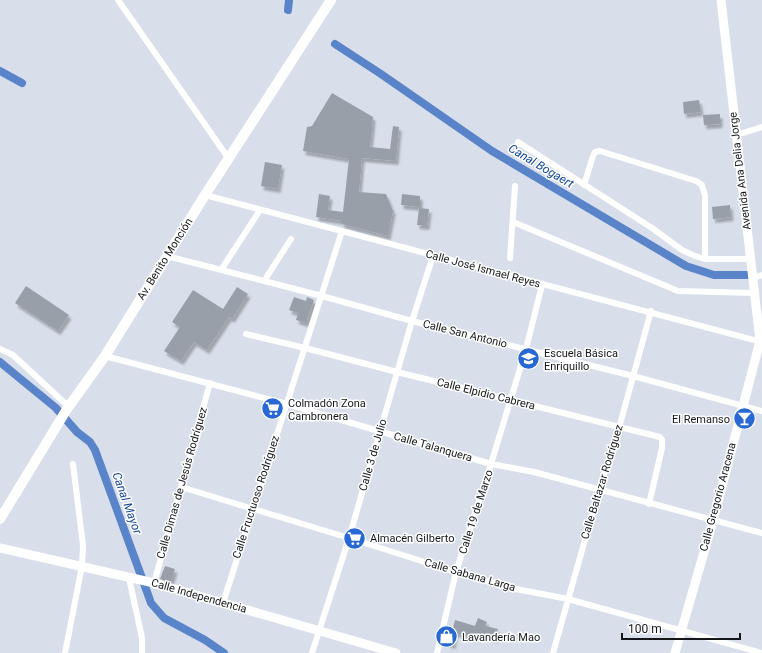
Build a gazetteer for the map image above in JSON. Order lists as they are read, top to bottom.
{
  "streets": {
    "main road": ["Av. Benito Monción"],
    "street": [
      "Avenida Ana Delia Jorge",
      "Calle José Ismael Reyes",
      "Calle San Antonio",
      "Calle Elpidio Cabrera",
      "Calle Talanquera",
      "Calle 3 de Julio",
      "Calle Baltazar Rodríguez",
      "Calle Dimas de Jesús Rodríguez",
      "Calle Fructuoso Rodríguez",
      "Calle Gregorio Aracena",
      "Calle 19 de Marzo",
      "Calle Sabana Larga",
      "Calle Independencia"
    ]
  },
  "crossings": [
    ["Avenida Ana Delia Jorge", "Calle José Ismael Reyes"],
    ["Avenida Ana Delia Jorge", "Calle Gregorio Aracena"],
    ["Av. Benito Monción", "Calle José Ismael Reyes"],
    ["Av. Benito Monción", "Calle San Antonio"],
    ["Av. Benito Monción", "Calle Talanquera"],
    ["Calle José Ismael Reyes", "Calle 3 de Julio"],
    ["Calle José Ismael Reyes", "Calle Baltazar Rodríguez"],
    ["Calle José Ismael Reyes", "Calle Fructuoso Rodríguez"],
    ["Calle José Ismael Reyes", "Calle Gregorio Aracena"],
    ["Calle José Ismael Reyes", "Calle 19 de Marzo"],
    ["Calle San Antonio", "Calle 3 de Julio"],
    ["Calle San Antonio", "Calle Baltazar Rodríguez"],
    ["Calle San Antonio", "Calle Fructuoso Rodríguez"],
    ["Calle San Antonio", "Calle Gregorio Aracena"],
    ["Calle San Antonio", "Calle 19 de Marzo"],
    ["Calle Elpidio Cabrera", "Calle Talanquera"],
    ["Calle Elpidio Cabrera", "Calle 3 de Julio"],
    ["Calle Elpidio Cabrera", "Calle Baltazar Rodríguez"],
    ["Calle Elpidio Cabrera", "Calle Fructuoso Rodríguez"],
    ["Calle Elpidio Cabrera", "Calle 19 de Marzo"],
    ["Calle Talanquera", "Calle 3 de Julio"],
    ["Calle Talanquera", "Calle Baltazar Rodríguez"],
    ["Calle Talanquera", "Calle Dimas de Jesús Rodríguez"],
    ["Calle Talanquera", "Calle Fructuoso Rodríguez"],
    ["Calle Talanquera", "Calle Gregorio Aracena"],
    ["Calle Talanquera", "Calle 19 de Marzo"],
    ["Calle 3 de Julio", "Calle Sabana Larga"],
    ["Calle 3 de Julio", "Calle Independencia"],
    ["Calle Baltazar Rodríguez", "Calle Sabana Larga"],
    ["Calle Dimas de Jesús Rodríguez", "Calle Sabana Larga"],
    ["Calle Dimas de Jesús Rodríguez", "Calle Independencia"],
    ["Calle Fructuoso Rodríguez", "Calle Sabana Larga"],
    ["Calle Fructuoso Rodríguez", "Calle Independencia"],
    ["Calle Gregorio Aracena", "Calle Sabana Larga"],
    ["Calle 19 de Marzo", "Calle Sabana Larga"]
  ],
  "water": ["Canal Bogaert", "Canal Mayor"],
  "places": {
    "school or university": ["Escuela Básica Enriquillo"],
    "supermarket": ["Colmadón Zona Cambronera", "Almacén Gilberto"],
    "bar": ["El Remanso"],
    "shop": ["Lavandería Mao"]
  },
  "scale_bar": "100 m"
}
